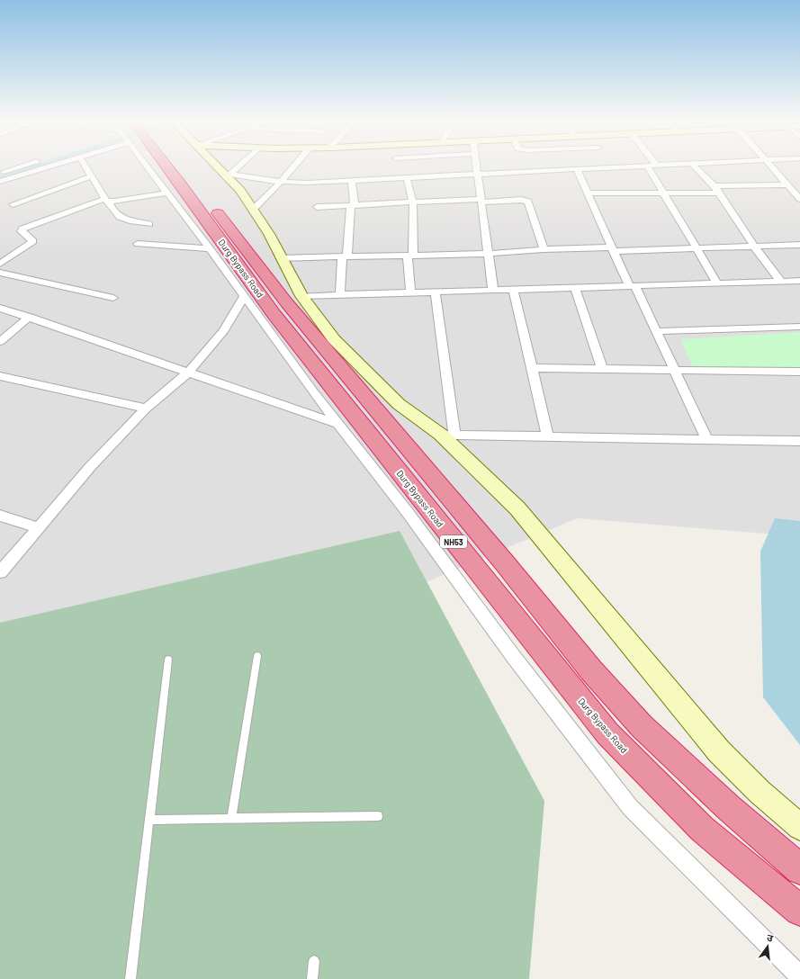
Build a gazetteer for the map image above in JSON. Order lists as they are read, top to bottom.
{
  "streets": {
    "highway": ["Durg Bypass Road", "NH53"]
  },
  "north": "top"
}
